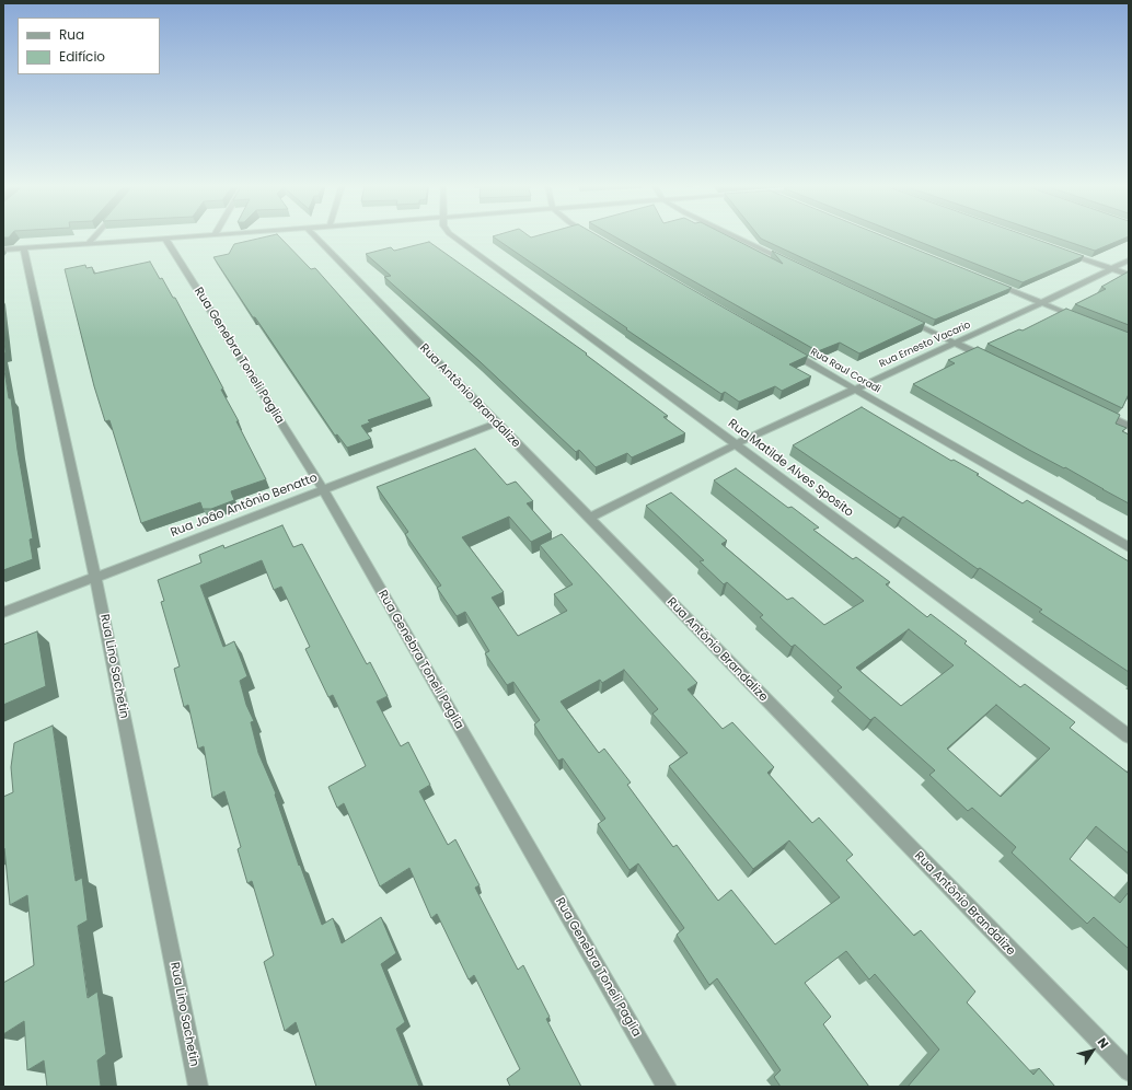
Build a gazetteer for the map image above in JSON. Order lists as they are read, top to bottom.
{
  "streets": {
    "street": [
      "Rua Ernesto Vacario",
      "Rua Genebra Toneli Paglia",
      "Rua Raul Coradi",
      "Rua Antônio Brandalize",
      "Rua Matilde Alves Sposito",
      "Rua João Antônio Benatto",
      "Rua Lino Sachetin"
    ]
  },
  "crossings": [
    ["Rua Ernesto Vacario", "Rua Raul Coradi"],
    ["Rua Ernesto Vacario", "Rua Antônio Brandalize"],
    ["Rua Ernesto Vacario", "Rua Matilde Alves Sposito"],
    ["Rua Genebra Toneli Paglia", "Rua João Antônio Benatto"],
    ["Rua Antônio Brandalize", "Rua João Antônio Benatto"],
    ["Rua João Antônio Benatto", "Rua Lino Sachetin"]
  ],
  "legend": ["Rua", "Edifício"],
  "north": "top right"
}
